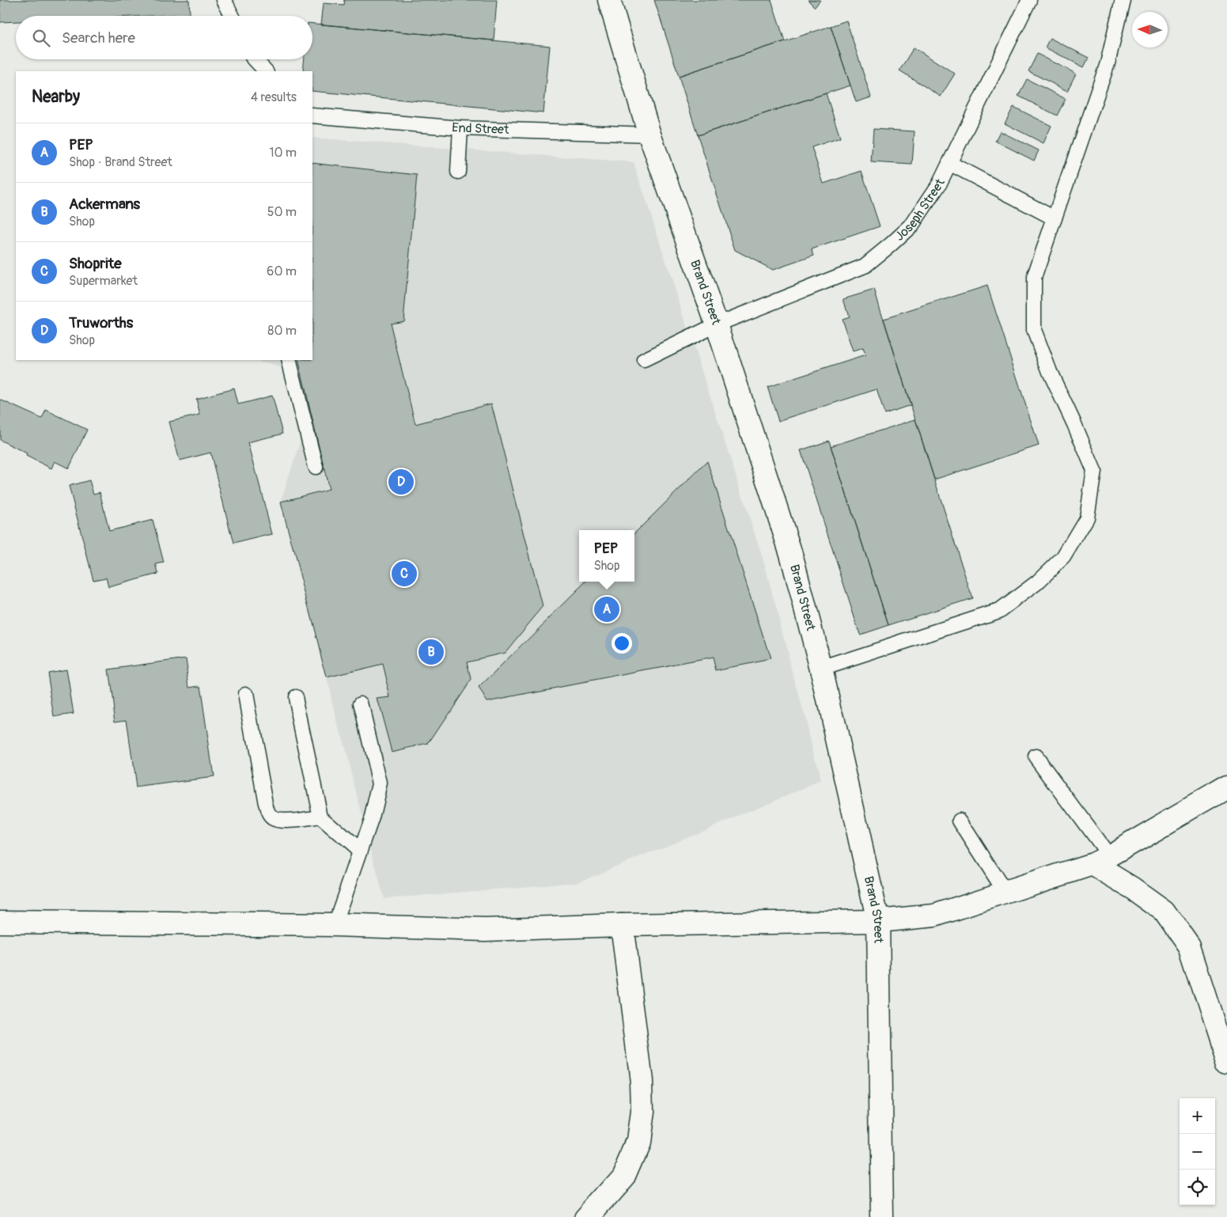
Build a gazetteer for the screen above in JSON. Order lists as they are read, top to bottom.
{
  "streets": {
    "street": ["Brand Street"],
    "lane": ["End Street", "Joseph Street"]
  },
  "crossings": [
    ["End Street", "Brand Street"],
    ["Joseph Street", "Brand Street"]
  ],
  "north": "left",
  "page": {
    "search": "Search here",
    "heading": ["Nearby", "4 results"],
    "list": [
      {
        "mark": "A",
        "name": "PEP",
        "note": "Shop · Brand Street",
        "value": "10 m"
      },
      {
        "mark": "B",
        "name": "Ackermans",
        "note": "Shop",
        "value": "50 m"
      },
      {
        "mark": "C",
        "name": "Shoprite",
        "note": "Supermarket",
        "value": "60 m"
      },
      {
        "mark": "D",
        "name": "Truworths",
        "note": "Shop",
        "value": "80 m"
      }
    ],
    "pins": [
      "D",
      "C",
      "A",
      "B"
    ],
    "popup": ["PEP", "Shop"],
    "map_buttons": ["+", "−"]
  }
}
